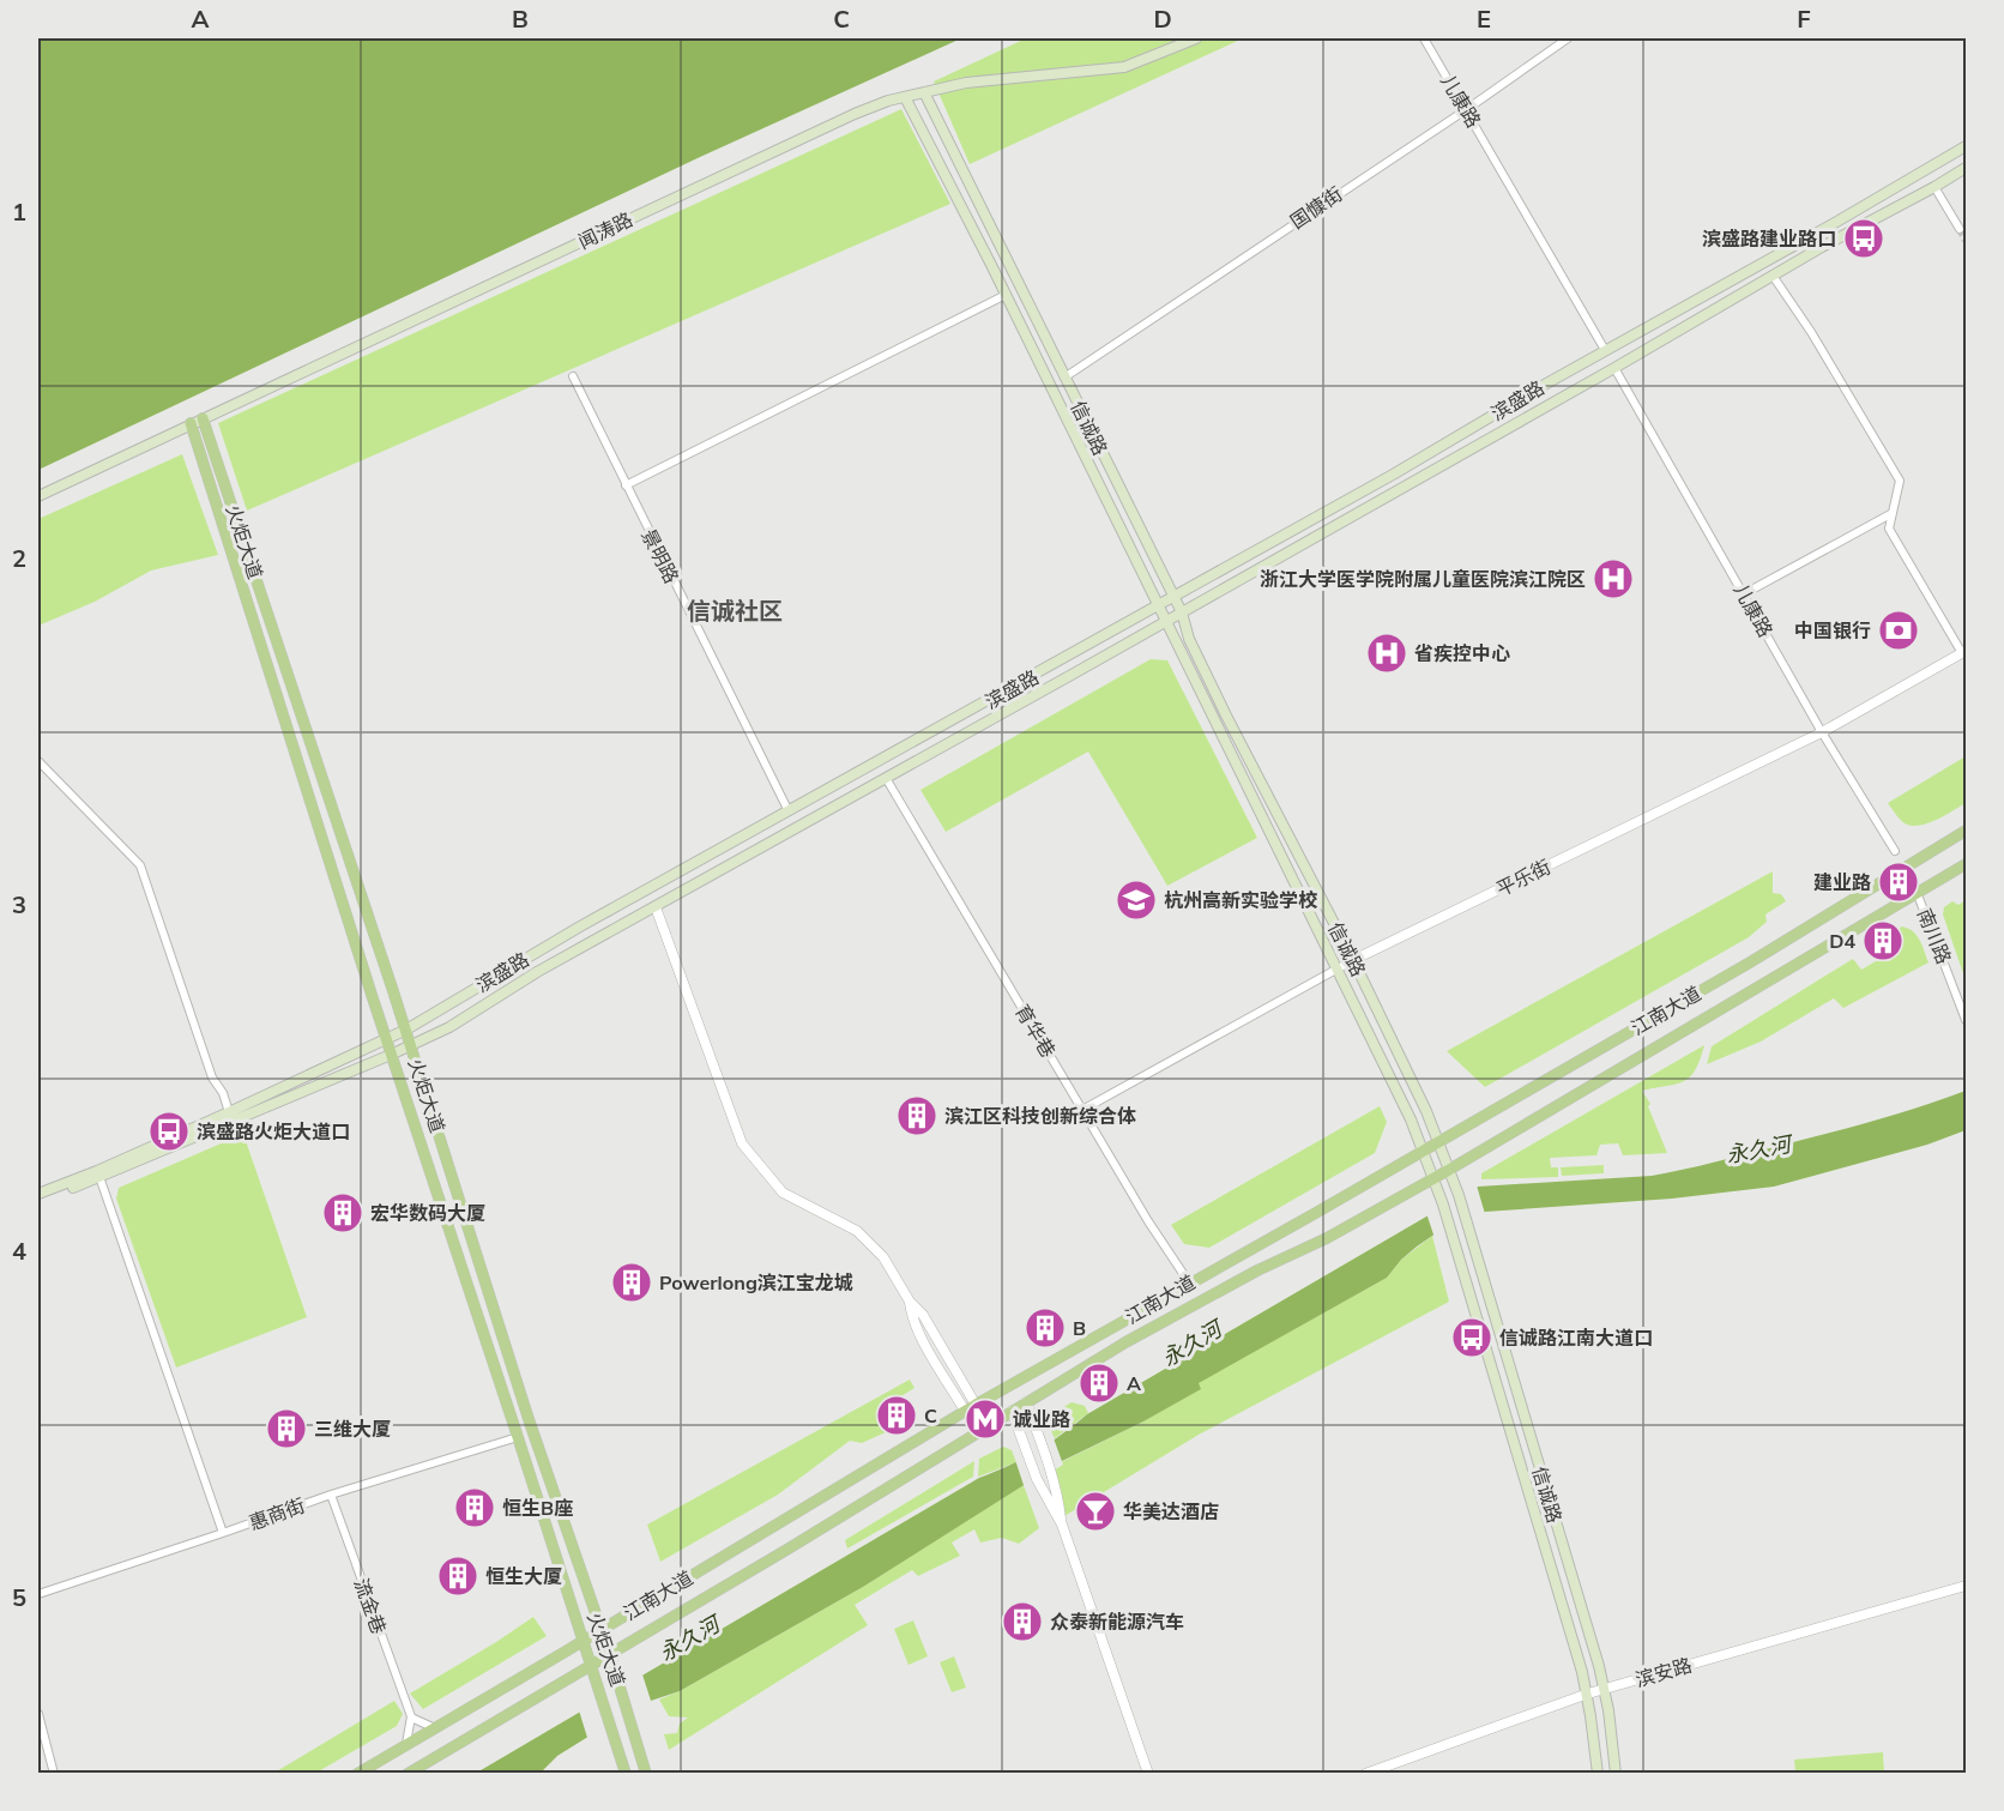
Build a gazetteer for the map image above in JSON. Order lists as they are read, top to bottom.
{
  "streets": {
    "main road": [
      "闻涛路",
      "滨盛路",
      "信诚路",
      "火炬大道",
      "江南大道"
    ],
    "street": [
      "儿康路",
      "国慷街",
      "景明路",
      "平乐街",
      "南川路",
      "育华巷",
      "惠商街",
      "流金巷",
      "滨安路"
    ]
  },
  "crossings": [
    ["儿康路", "国慷街"],
    ["儿康路", "滨盛路"],
    ["儿康路", "平乐街"],
    ["国慷街", "信诚路"],
    ["闻涛路", "信诚路"],
    ["闻涛路", "火炬大道"],
    ["滨盛路", "信诚路"],
    ["滨盛路", "火炬大道"],
    ["滨盛路", "景明路"],
    ["滨盛路", "育华巷"],
    ["信诚路", "平乐街"],
    ["信诚路", "江南大道"],
    ["信诚路", "滨安路"],
    ["火炬大道", "江南大道"],
    ["火炬大道", "惠商街"],
    ["平乐街", "育华巷"],
    ["南川路", "江南大道"],
    ["江南大道", "育华巷"],
    ["惠商街", "流金巷"]
  ],
  "districts": ["信诚社区"],
  "water": ["永久河"],
  "places": {
    "bus stop": ["滨盛路建业路口", "滨盛路火炬大道口", "信诚路江南大道口"],
    "hospital": ["浙江大学医学院附属儿童医院滨江院区", "省疾控中心"],
    "bank": ["中国银行"],
    "building": [
      "建业路",
      "D4",
      "滨江区科技创新综合体",
      "宏华数码大厦",
      "Powerlong滨江宝龙城",
      "B",
      "A",
      "C",
      "三维大厦",
      "恒生B座",
      "恒生大厦",
      "众泰新能源汽车"
    ],
    "school or university": ["杭州高新实验学校"],
    "metro station": ["诚业路"],
    "bar": ["华美达酒店"]
  },
  "grid": {
    "columns": [
      "A",
      "B",
      "C",
      "D",
      "E",
      "F"
    ],
    "rows": [
      "1",
      "2",
      "3",
      "4",
      "5"
    ]
  }
}
